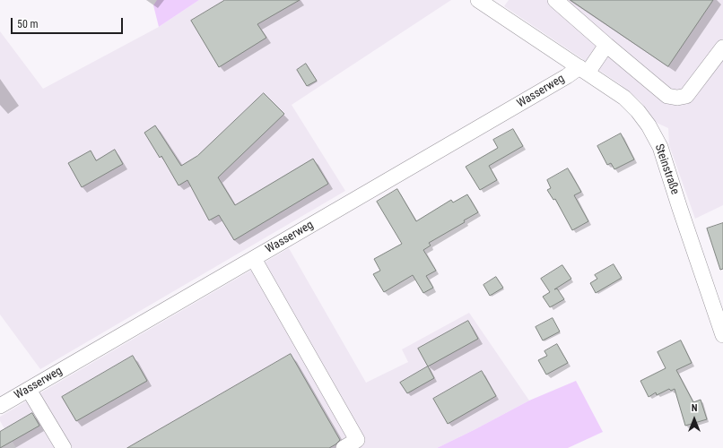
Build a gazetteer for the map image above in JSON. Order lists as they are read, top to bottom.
{
  "streets": {
    "street": ["Wasserweg", "Steinstraße"]
  },
  "crossings": [
    ["Wasserweg", "Steinstraße"]
  ],
  "scale_bar": "50 m",
  "north": "top"
}
